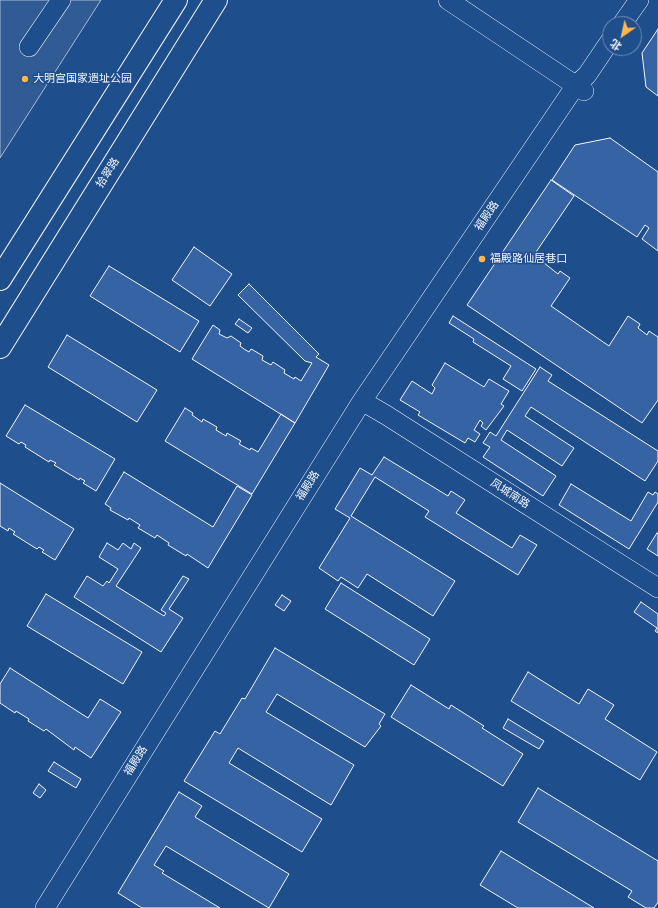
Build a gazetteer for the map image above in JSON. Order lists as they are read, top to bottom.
{
  "streets": {
    "main road": ["拾翠路"],
    "street": ["福殿路", "凤城南路"]
  },
  "crossings": [
    ["福殿路", "凤城南路"]
  ],
  "places": ["大明宫国家遗址公园", "福殿路仙居巷口"],
  "north": "bottom left"
}
